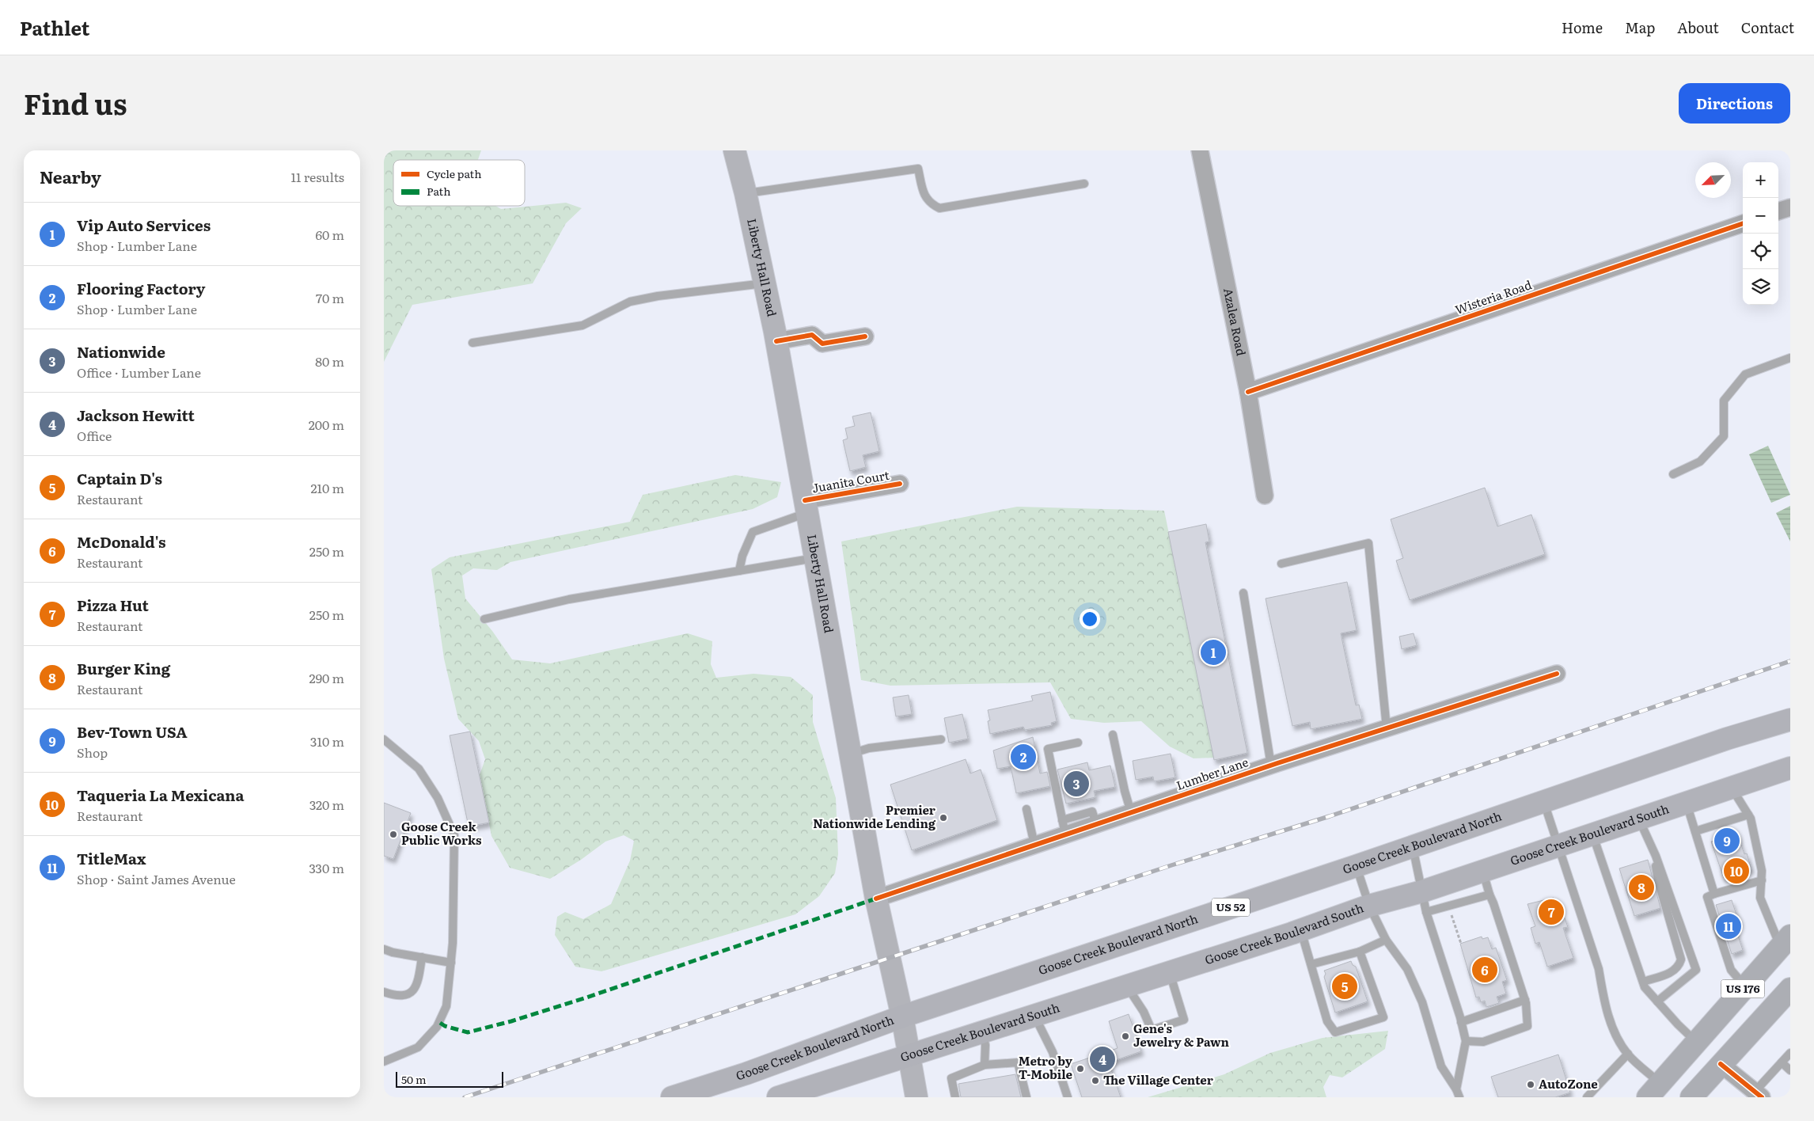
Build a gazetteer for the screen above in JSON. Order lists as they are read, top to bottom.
{
  "streets": {
    "highway": ["Goose Creek Boulevard South", "Goose Creek Boulevard North", "US 52"],
    "main road": ["Liberty Hall Road", "US 176"],
    "street": [
      "Wisteria Road",
      "Azalea Road",
      "Juanita Court",
      "Lumber Lane"
    ]
  },
  "crossings": [
    ["Liberty Hall Road", "Juanita Court"],
    ["Liberty Hall Road", "Lumber Lane"],
    ["Liberty Hall Road", "Goose Creek Boulevard South"],
    ["Liberty Hall Road", "Goose Creek Boulevard North"],
    ["Wisteria Road", "Azalea Road"]
  ],
  "places": [
    "Premier Nationwide Lending",
    "Goose Creek Public Works",
    "Gene's Jewelry & Pawn",
    "Metro by T-Mobile",
    "The Village Center",
    "AutoZone"
  ],
  "legend": ["Cycle path", "Path"],
  "scale_bar": "50 m",
  "north": "bottom left",
  "page": {
    "header": "Pathlet",
    "nav": [
      "Home",
      "Map",
      "About",
      "Contact"
    ],
    "title": "Find us",
    "buttons": "Directions",
    "heading": ["Nearby", "11 results"],
    "map_buttons": ["+", "−"],
    "list": [
      {
        "mark": "1",
        "name": "Vip Auto Services",
        "note": "Shop · Lumber Lane",
        "value": "60 m"
      },
      {
        "mark": "2",
        "name": "Flooring Factory",
        "note": "Shop · Lumber Lane",
        "value": "70 m"
      },
      {
        "mark": "3",
        "name": "Nationwide",
        "note": "Office · Lumber Lane",
        "value": "80 m"
      },
      {
        "mark": "4",
        "name": "Jackson Hewitt",
        "note": "Office",
        "value": "200 m"
      },
      {
        "mark": "5",
        "name": "Captain D's",
        "note": "Restaurant",
        "value": "210 m"
      },
      {
        "mark": "6",
        "name": "McDonald's",
        "note": "Restaurant",
        "value": "250 m"
      },
      {
        "mark": "7",
        "name": "Pizza Hut",
        "note": "Restaurant",
        "value": "250 m"
      },
      {
        "mark": "8",
        "name": "Burger King",
        "note": "Restaurant",
        "value": "290 m"
      },
      {
        "mark": "9",
        "name": "Bev-Town USA",
        "note": "Shop",
        "value": "310 m"
      },
      {
        "mark": "10",
        "name": "Taqueria La Mexicana",
        "note": "Restaurant",
        "value": "320 m"
      },
      {
        "mark": "11",
        "name": "TitleMax",
        "note": "Shop · Saint James Avenue",
        "value": "330 m"
      }
    ],
    "pins": [
      "1",
      "2",
      "3",
      "9",
      "10",
      "8",
      "7",
      "11",
      "6",
      "5",
      "4"
    ],
    "scale": "50 m"
  }
}
